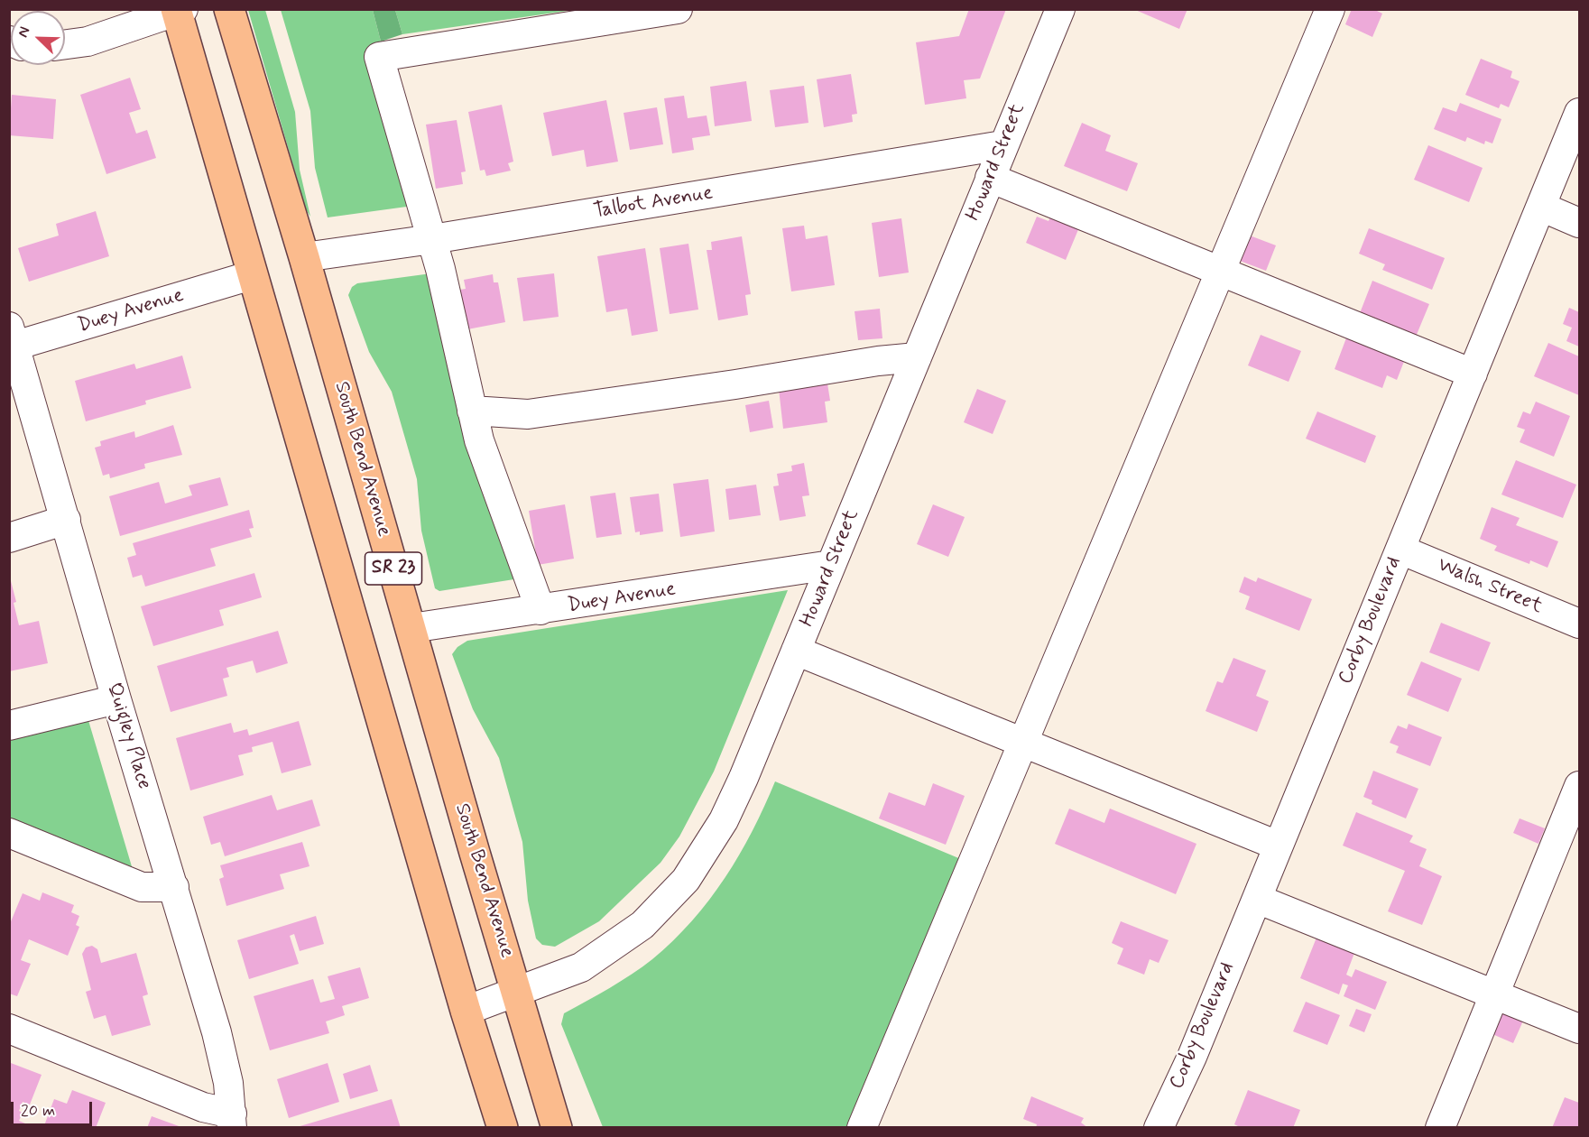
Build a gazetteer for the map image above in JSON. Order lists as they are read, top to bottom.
{
  "streets": {
    "main road": ["South Bend Avenue", "SR 23"],
    "street": [
      "Howard Street",
      "Talbot Avenue",
      "Duey Avenue",
      "Walsh Street",
      "Corby Boulevard",
      "Quigley Place"
    ]
  },
  "crossings": [
    ["Howard Street", "Talbot Avenue"],
    ["Howard Street", "Duey Avenue"],
    ["Howard Street", "South Bend Avenue"],
    ["Howard Street", "SR 23"],
    ["Talbot Avenue", "South Bend Avenue"],
    ["Duey Avenue", "South Bend Avenue"],
    ["Duey Avenue", "SR 23"],
    ["Duey Avenue", "Quigley Place"],
    ["Walsh Street", "Corby Boulevard"]
  ],
  "scale_bar": "20 m",
  "north": "top left"
}
